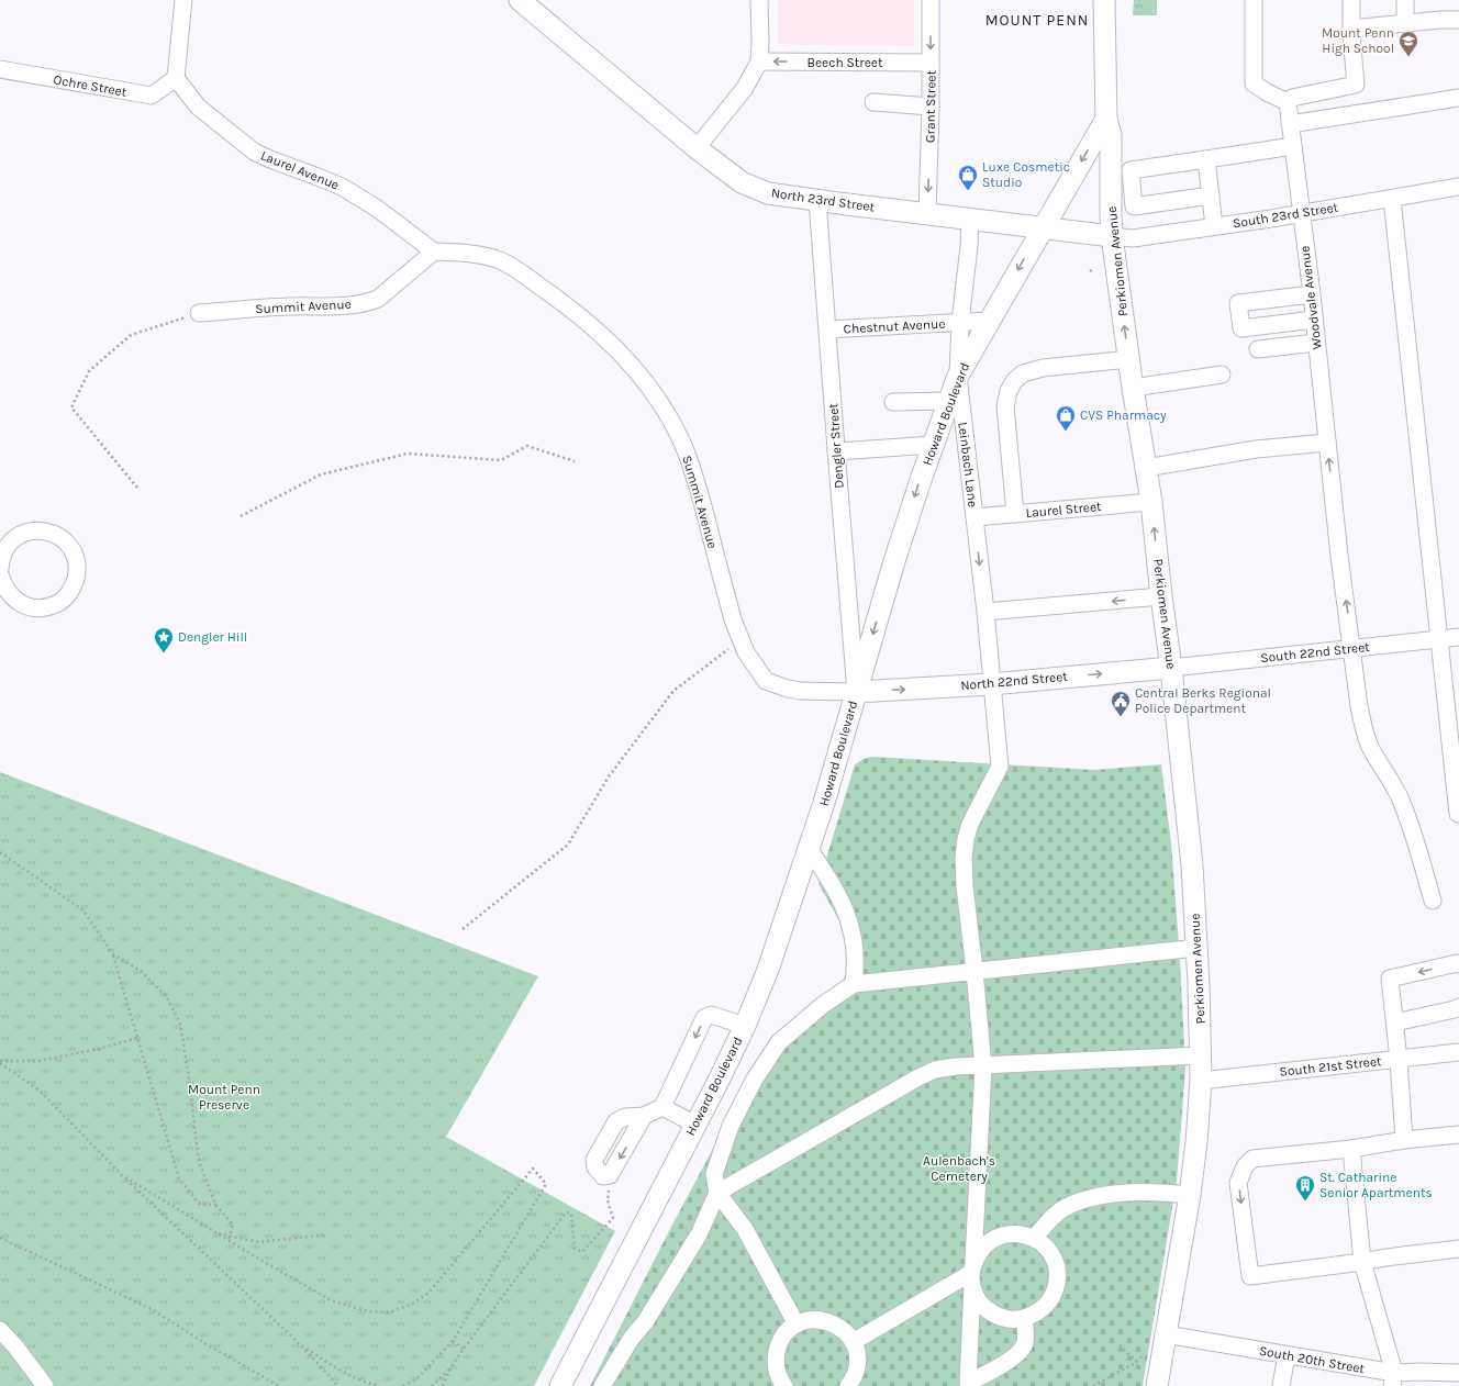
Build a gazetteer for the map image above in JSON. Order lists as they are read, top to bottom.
{
  "streets": {
    "main road": [
      "North 23rd Street",
      "Perkiomen Avenue",
      "Howard Boulevard",
      "North 22nd Street"
    ],
    "street": [
      "Beech Street",
      "Ochre Street",
      "Grant Street",
      "Laurel Avenue",
      "South 23rd Street",
      "Woodvale Avenue",
      "Summit Avenue",
      "Chestnut Avenue",
      "Dengler Street",
      "Leinbach Lane",
      "Laurel Street",
      "South 22nd Street",
      "South 21st Street",
      "South 20th Street"
    ]
  },
  "crossings": [
    ["Beech Street", "Grant Street"],
    ["Ochre Street", "Laurel Avenue"],
    ["Grant Street", "North 23rd Street"],
    ["Laurel Avenue", "Summit Avenue"],
    ["North 23rd Street", "South 23rd Street"],
    ["North 23rd Street", "Perkiomen Avenue"],
    ["North 23rd Street", "Howard Boulevard"],
    ["North 23rd Street", "Dengler Street"],
    ["North 23rd Street", "Leinbach Lane"],
    ["South 23rd Street", "Perkiomen Avenue"],
    ["South 23rd Street", "Woodvale Avenue"],
    ["Perkiomen Avenue", "Howard Boulevard"],
    ["Perkiomen Avenue", "Laurel Street"],
    ["Perkiomen Avenue", "South 22nd Street"],
    ["Perkiomen Avenue", "North 22nd Street"],
    ["Perkiomen Avenue", "South 21st Street"],
    ["Perkiomen Avenue", "South 20th Street"],
    ["Woodvale Avenue", "South 22nd Street"],
    ["Summit Avenue", "Howard Boulevard"],
    ["Summit Avenue", "Dengler Street"],
    ["Summit Avenue", "North 22nd Street"],
    ["Chestnut Avenue", "Howard Boulevard"],
    ["Chestnut Avenue", "Dengler Street"],
    ["Chestnut Avenue", "Leinbach Lane"],
    ["Howard Boulevard", "Dengler Street"],
    ["Howard Boulevard", "Leinbach Lane"],
    ["Howard Boulevard", "North 22nd Street"],
    ["Dengler Street", "North 22nd Street"],
    ["Leinbach Lane", "Laurel Street"],
    ["Leinbach Lane", "North 22nd Street"],
    ["South 22nd Street", "North 22nd Street"]
  ],
  "one_way": ["Grant Street", "Howard Boulevard", "North 22nd Street"],
  "districts": ["MOUNT PENN"],
  "parks": ["Mount Penn Preserve", "Aulenbach's Cemetery"],
  "places": {
    "school or university": ["Mount Penn High School"],
    "shop": ["Luxe Cosmetic Studio", "CVS Pharmacy"],
    "place": ["Dengler Hill"],
    "public building": ["Central Berks Regional Police Department"],
    "building": ["St. Catharine Senior Apartments"]
  }
}
